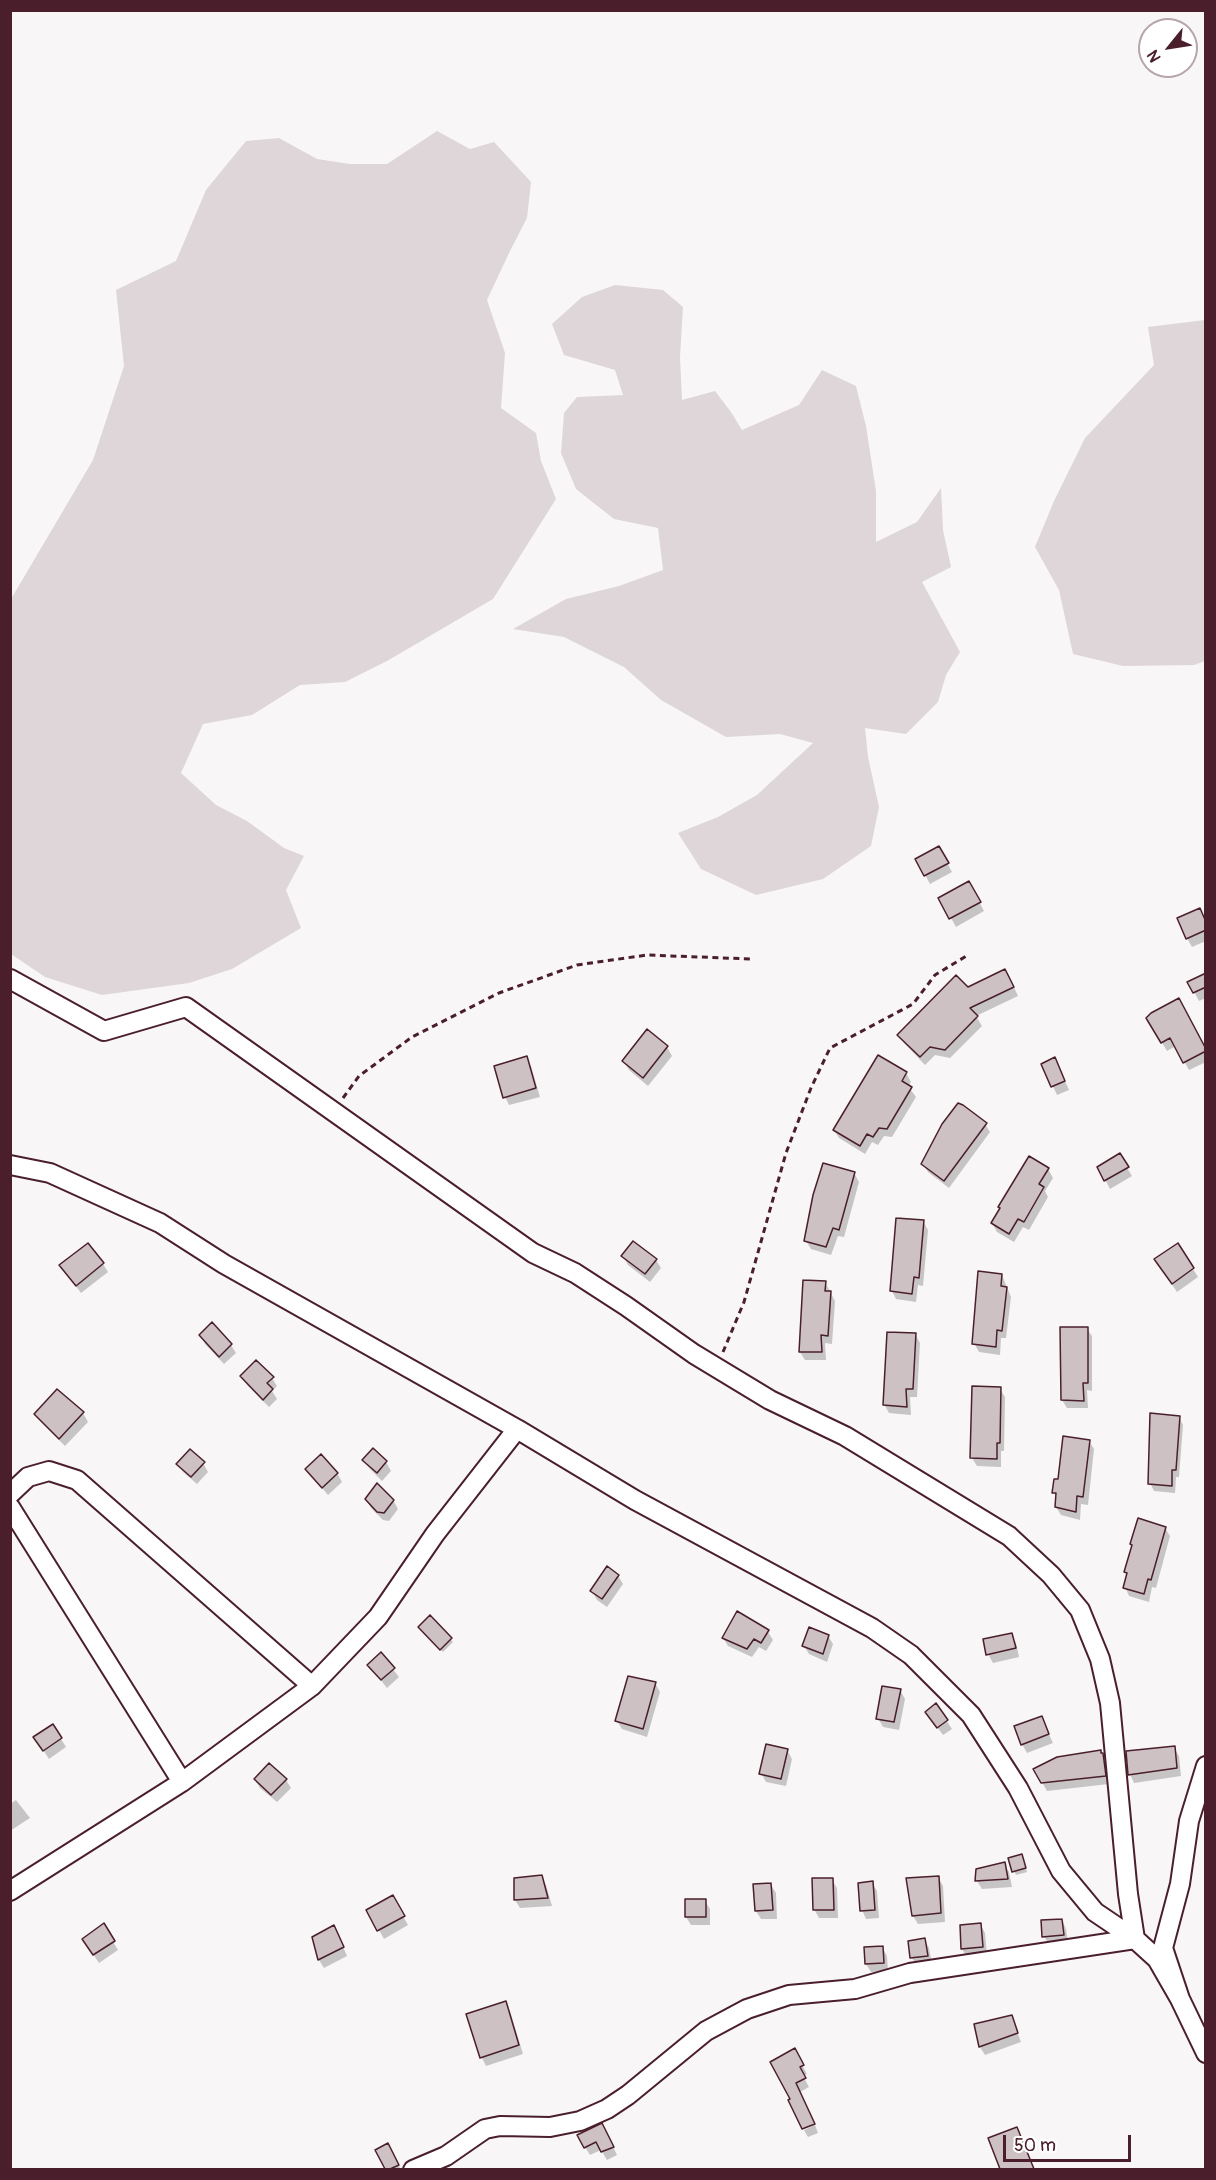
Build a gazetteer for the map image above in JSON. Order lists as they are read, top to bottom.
{
  "scale_bar": "50 m",
  "north": "bottom left"
}
